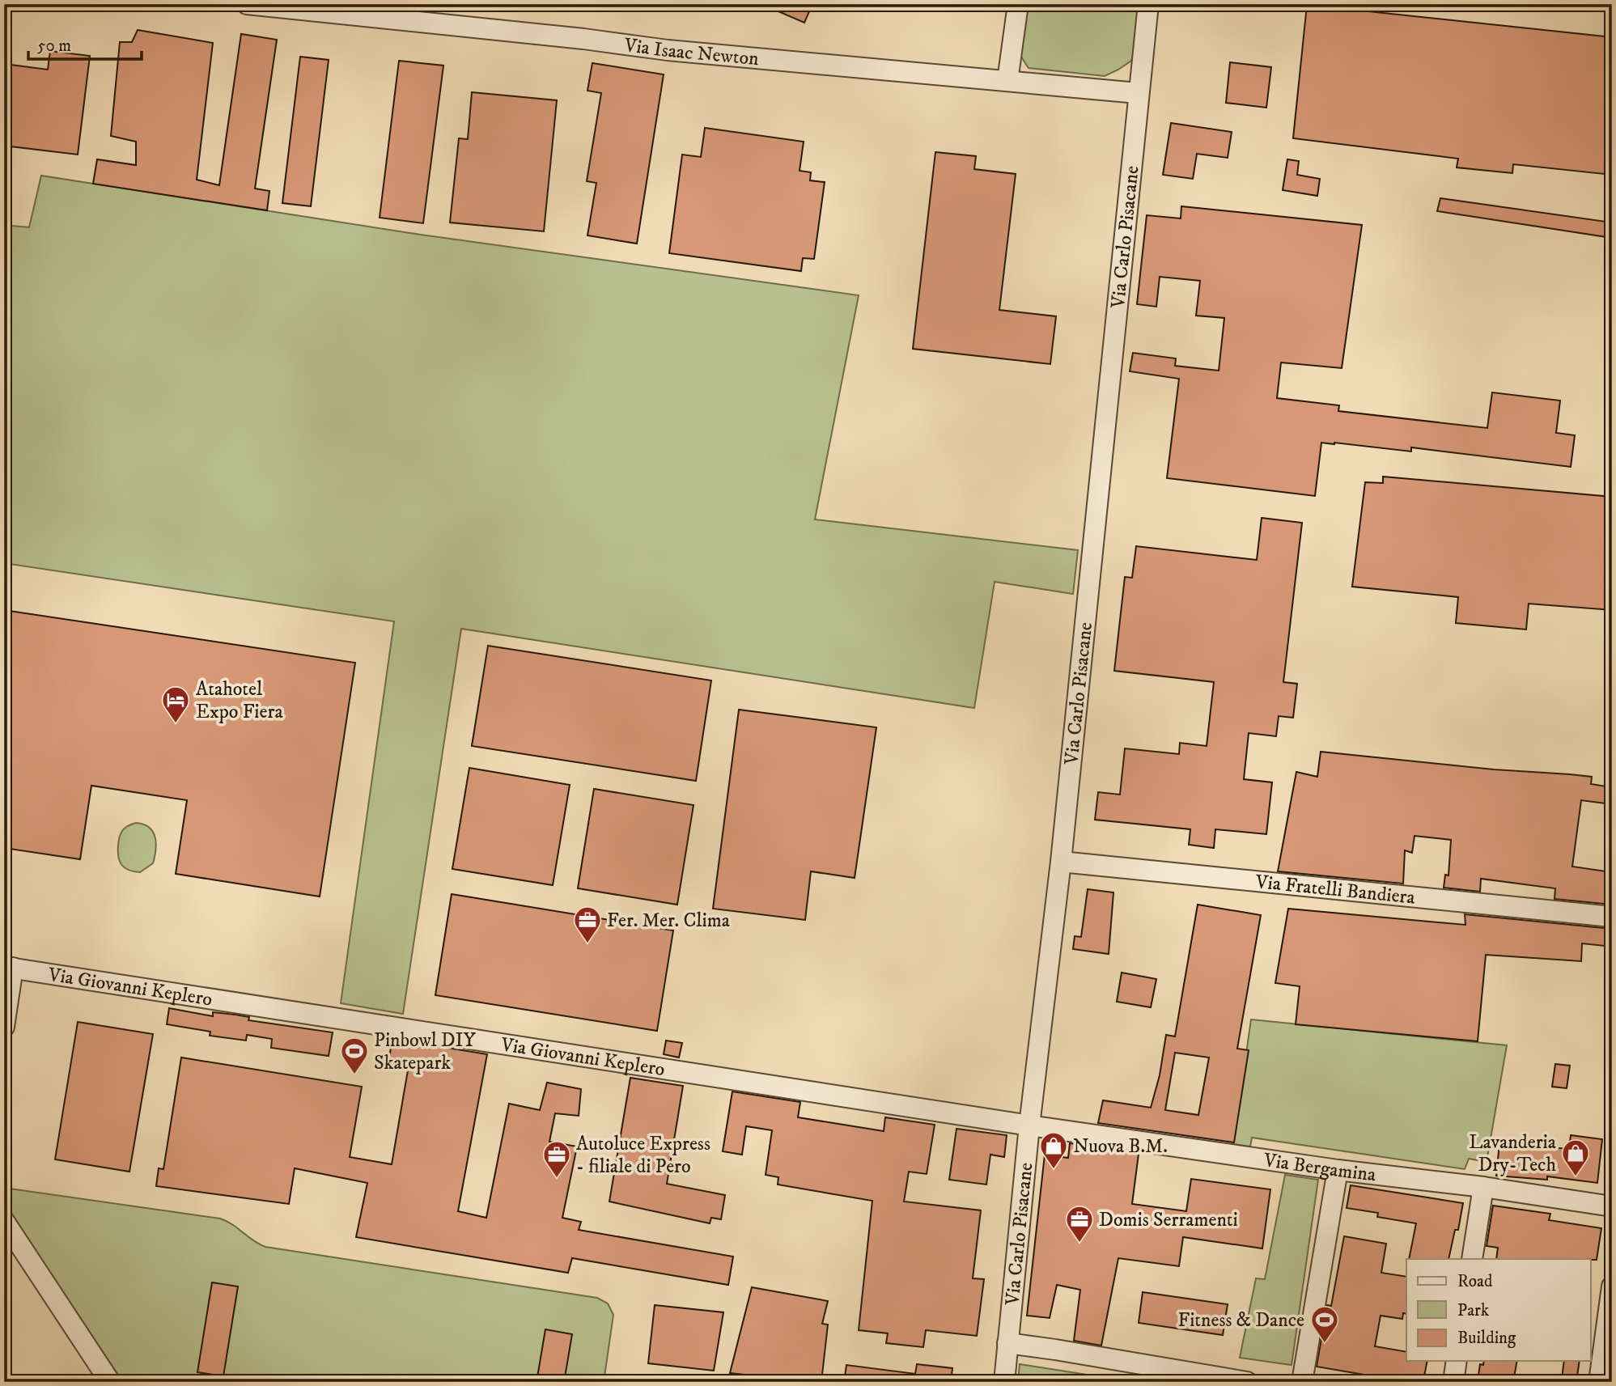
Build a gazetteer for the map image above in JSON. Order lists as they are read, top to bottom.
{
  "streets": {
    "street": [
      "Via Isaac Newton",
      "Via Carlo Pisacane",
      "Via Fratelli Bandiera",
      "Via Giovanni Keplero",
      "Via Bergamina"
    ]
  },
  "crossings": [
    ["Via Isaac Newton", "Via Carlo Pisacane"],
    ["Via Carlo Pisacane", "Via Fratelli Bandiera"],
    ["Via Carlo Pisacane", "Via Giovanni Keplero"],
    ["Via Carlo Pisacane", "Via Bergamina"],
    ["Via Giovanni Keplero", "Via Bergamina"]
  ],
  "places": {
    "hotel": ["Atahotel Expo Fiera"],
    "office": ["Fer. Mer. Clima", "Autoluce Express - filiale di Pero", "Domis Serramenti"],
    "sports": ["Pinbowl DIY Skatepark", "Fitness & Dance"],
    "shop": ["Nuova B.M.", "Lavanderia Dry-Tech"]
  },
  "legend": ["Road", "Park", "Building"],
  "scale_bar": "50 m"
}
